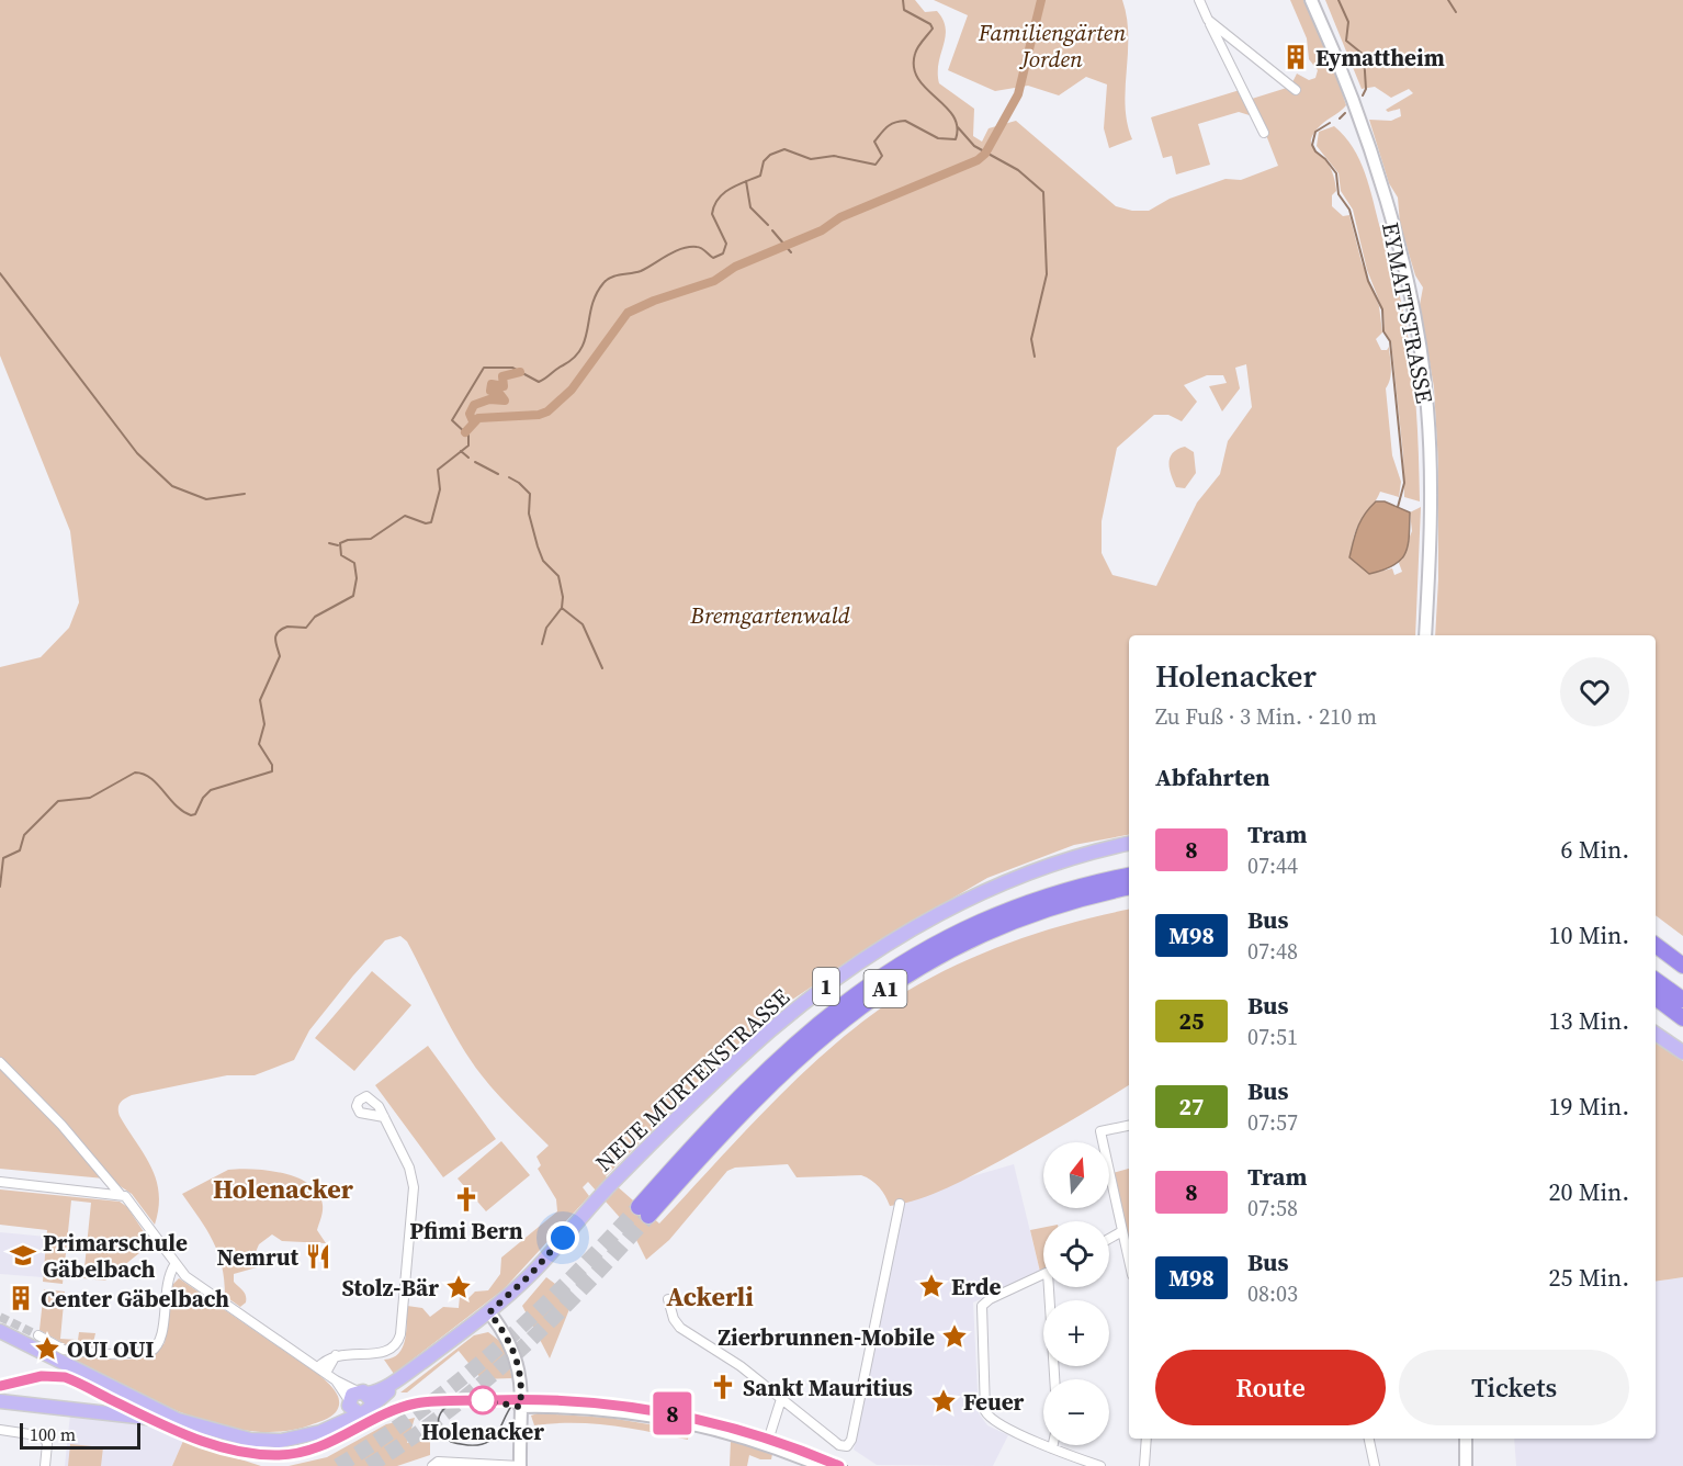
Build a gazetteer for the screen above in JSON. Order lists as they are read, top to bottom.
{
  "streets": {
    "highway": ["A1"],
    "main road": ["EYMATTSTRASSE", "1", "NEUE MURTENSTRASSE"]
  },
  "crossings": [
    ["1", "NEUE MURTENSTRASSE"]
  ],
  "districts": ["Holenacker", "Ackerli"],
  "parks": ["Familiengärten Jorden", "Bremgartenwald"],
  "places": {
    "building": ["Eymattheim", "Center Gäbelbach"],
    "church": ["Pfimi Bern", "Sankt Mauritius"],
    "school or university": ["Primarschule Gäbelbach"],
    "restaurant": ["Nemrut"],
    "place": [
      "Erde",
      "Stolz-Bär",
      "Zierbrunnen-Mobile",
      "OUI OUI",
      "Feuer"
    ],
    "other": ["Holenacker"]
  },
  "lines": ["tram line 8"],
  "scale_bar": "100 m",
  "north": "top",
  "page": {
    "on_map": "8",
    "heading": [
      ["Holenacker", "Zu Fuß · 3 Min. · 210 m"],
      "Abfahrten"
    ],
    "list": [
      {
        "mark": "8",
        "name": "Tram",
        "note": "07:44",
        "value": "6 Min."
      },
      {
        "mark": "M98",
        "name": "Bus",
        "note": "07:48",
        "value": "10 Min."
      },
      {
        "mark": "25",
        "name": "Bus",
        "note": "07:51",
        "value": "13 Min."
      },
      {
        "mark": "27",
        "name": "Bus",
        "note": "07:57",
        "value": "19 Min."
      },
      {
        "mark": "8",
        "name": "Tram",
        "note": "07:58",
        "value": "20 Min."
      },
      {
        "mark": "M98",
        "name": "Bus",
        "note": "08:03",
        "value": "25 Min."
      }
    ],
    "map_buttons": ["+", "−"],
    "buttons": ["Route", "Tickets"],
    "scale": "100 m"
  }
}
